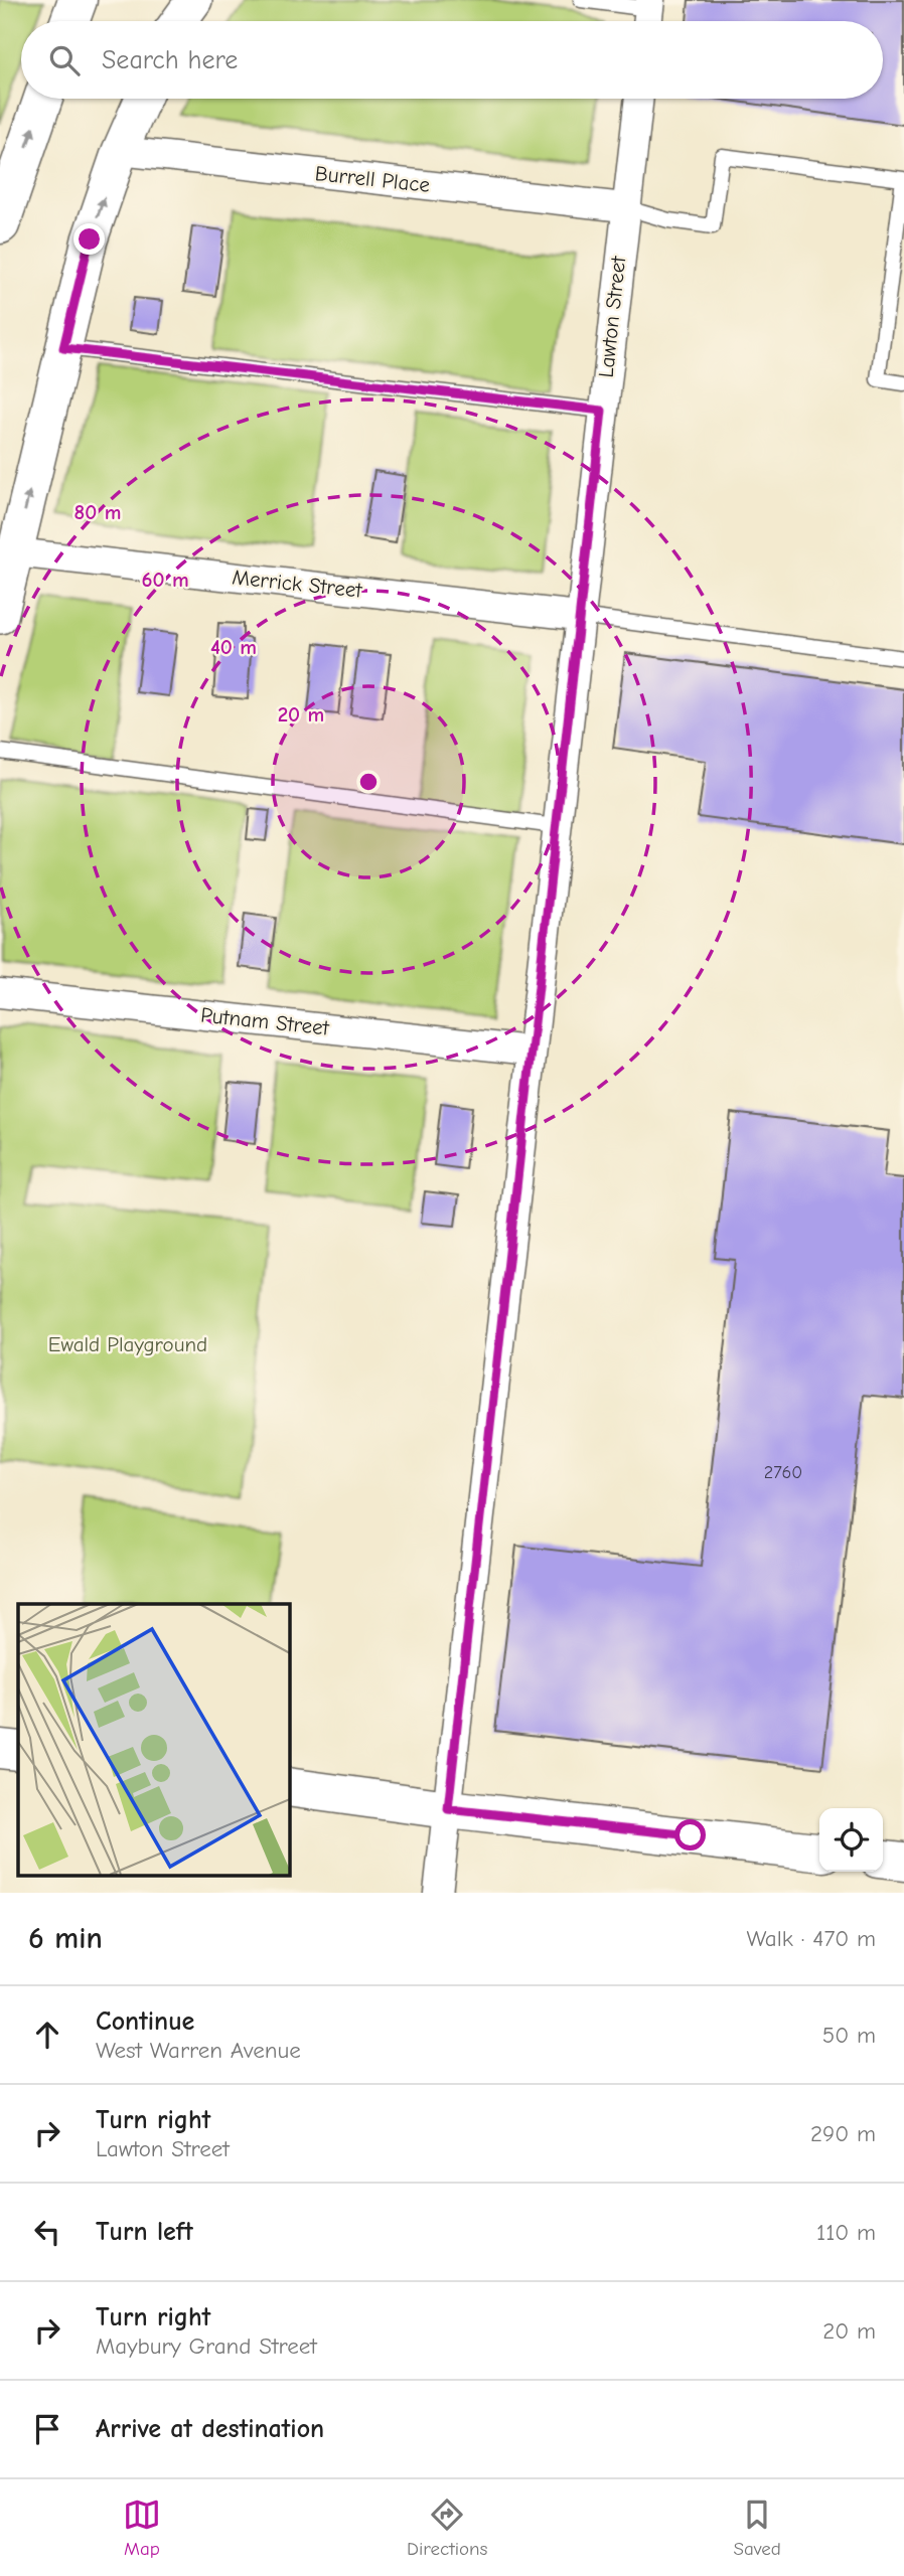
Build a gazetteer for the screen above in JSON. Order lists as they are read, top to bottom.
{
  "streets": {
    "street": [
      "Burrell Place",
      "Lawton Street",
      "Merrick Street",
      "Putnam Street"
    ]
  },
  "crossings": [
    ["Burrell Place", "Lawton Street"],
    ["Lawton Street", "Merrick Street"],
    ["Lawton Street", "Putnam Street"]
  ],
  "parks": ["Ewald Playground"],
  "house_numbers": ["2760"],
  "page": {
    "search": "Search here",
    "heading": ["6 min", "Walk · 470 m"],
    "list": [
      ["Continue", "West Warren Avenue", "50 m"],
      ["Turn right", "Lawton Street", "290 m"],
      ["Turn left", "110 m"],
      ["Turn right", "Maybury Grand Street", "20 m"],
      "Arrive at destination"
    ],
    "nav": ["Map", "Directions", "Saved"]
  },
  "rings": [
    "80 m",
    "60 m",
    "40 m",
    "20 m"
  ]
}
